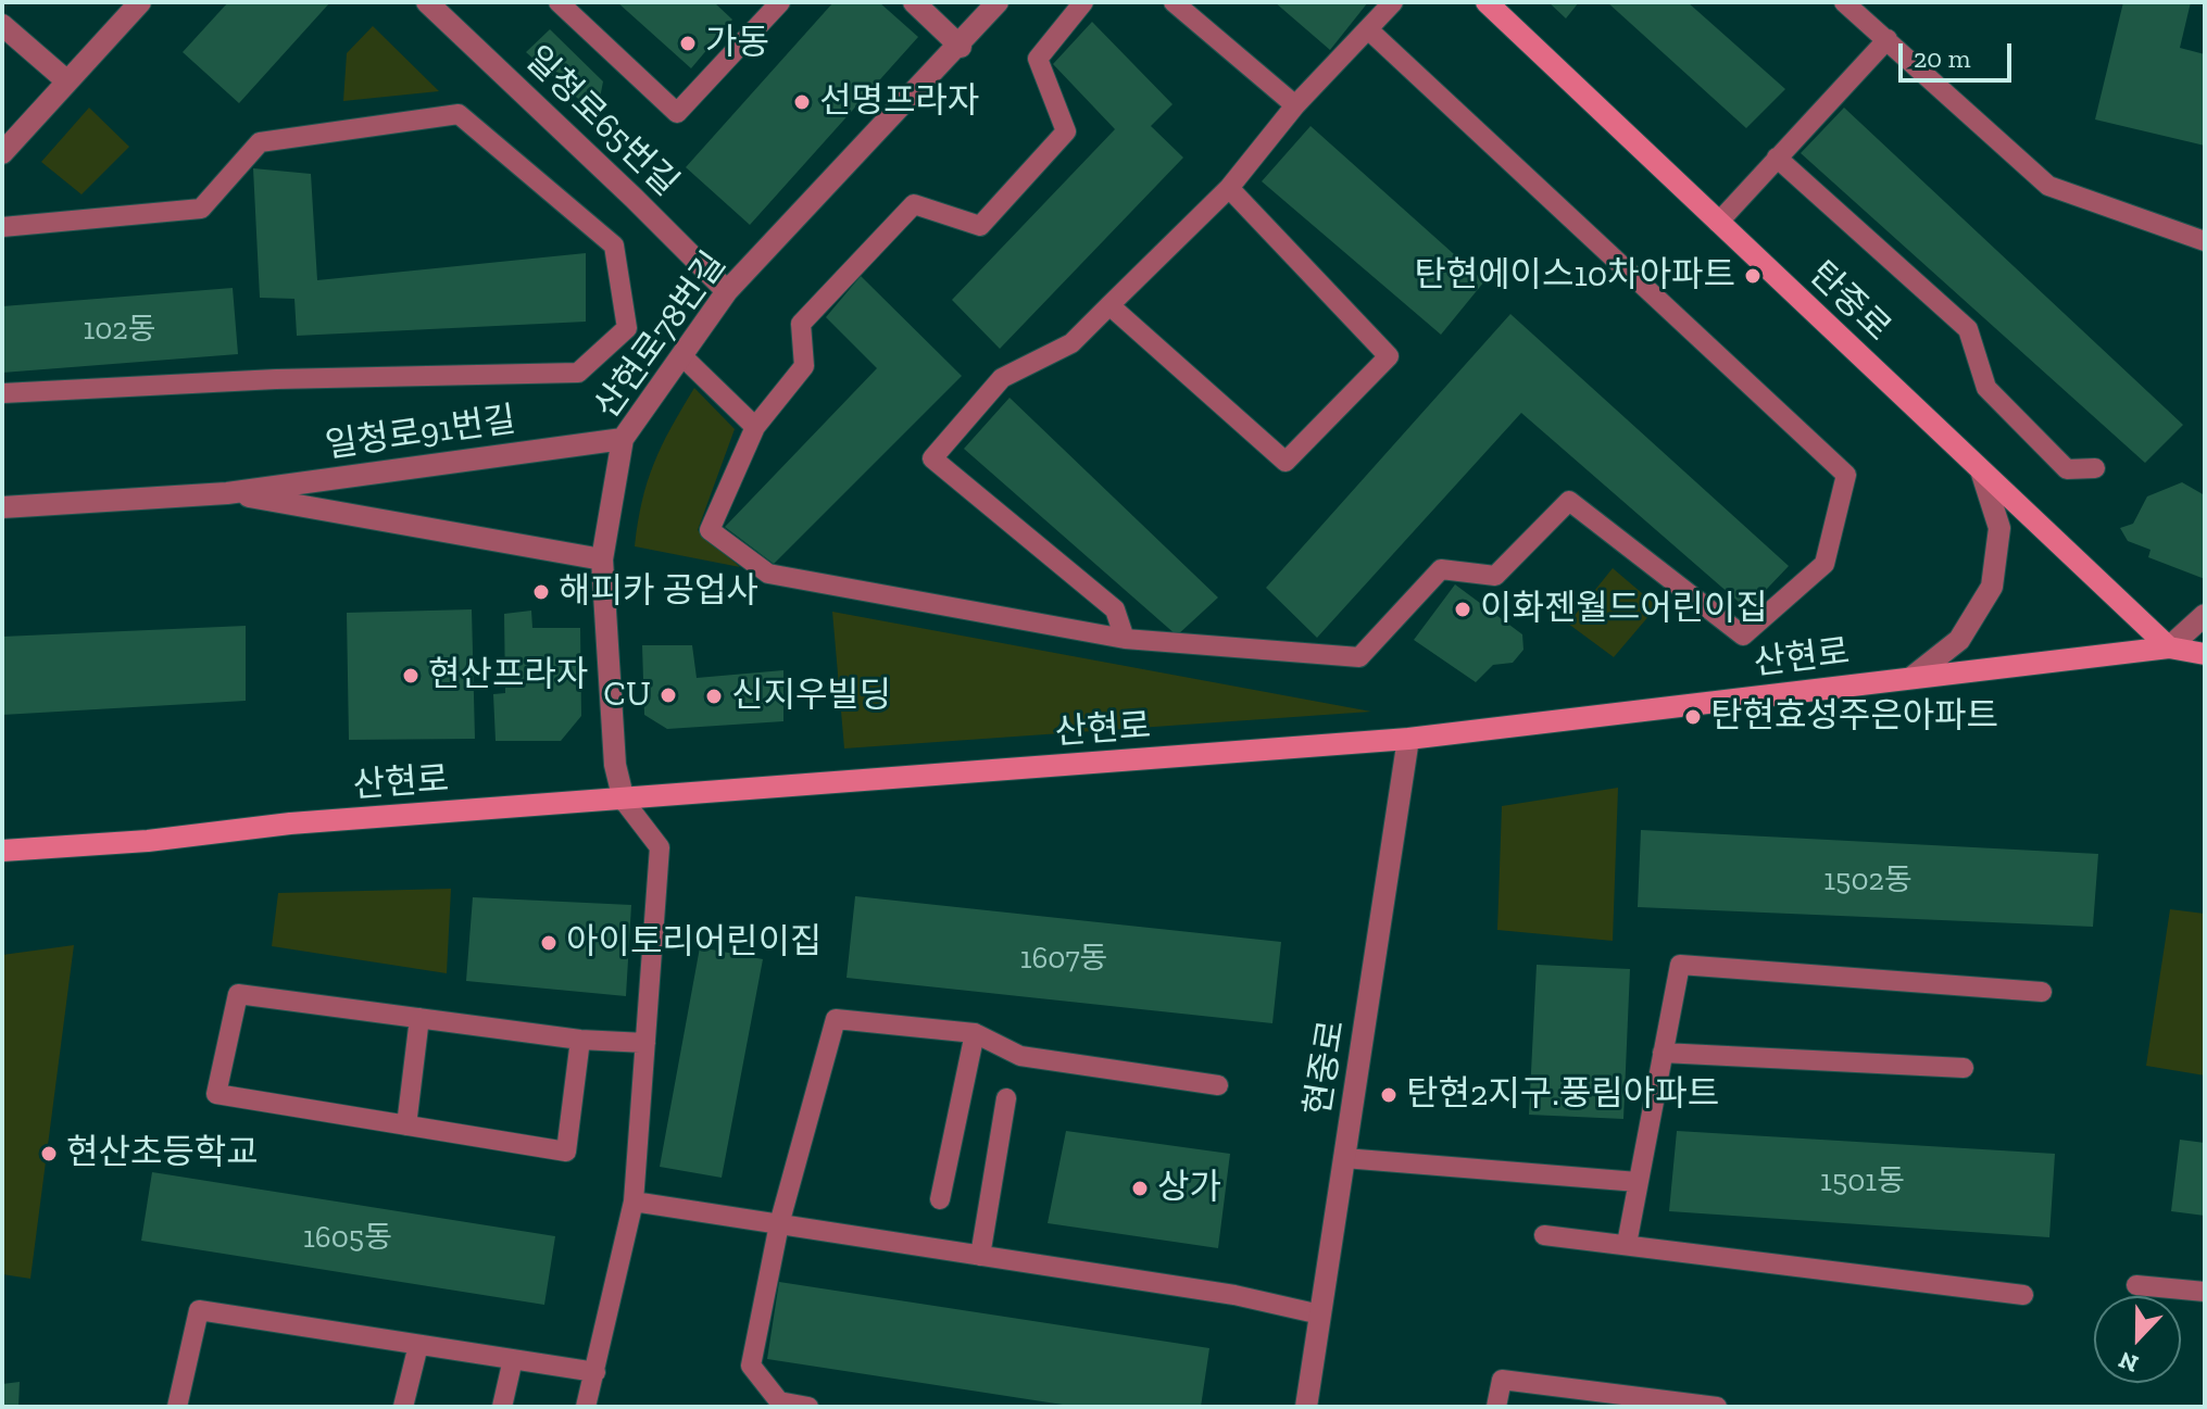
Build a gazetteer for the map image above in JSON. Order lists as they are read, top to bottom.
{
  "streets": {
    "main road": ["탄중로", "산현로"],
    "street": [
      "일청로65번길",
      "산현로78번길",
      "일청로91번길",
      "현중로"
    ]
  },
  "crossings": [
    ["일청로65번길", "산현로78번길"],
    ["탄중로", "산현로"],
    ["산현로78번길", "일청로91번길"],
    ["산현로78번길", "산현로"],
    ["산현로", "현중로"]
  ],
  "places": [
    "가동",
    "선명프라자",
    "탄현에이스10차아파트",
    "해피카 공업사",
    "이화젠월드어린이집",
    "현산프라자",
    "CU",
    "신지우빌딩",
    "탄현효성주은아파트",
    "아이토리어린이집",
    "탄현2지구.풍림아파트",
    "현산초등학교",
    "상가"
  ],
  "house_numbers": [
    "102동",
    "1502동",
    "1607동",
    "1501동",
    "1605동"
  ],
  "scale_bar": "20 m",
  "north": "bottom"
}
